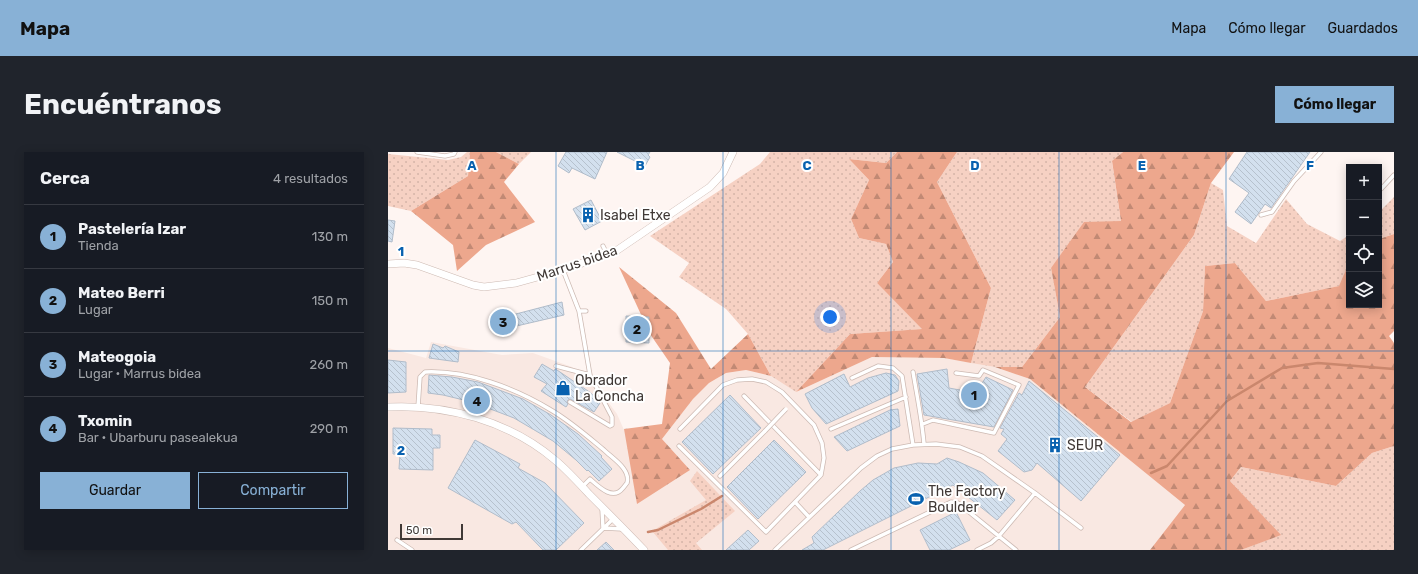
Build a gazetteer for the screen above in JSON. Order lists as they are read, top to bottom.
{
  "streets": {
    "street": ["Marrus bidea"]
  },
  "places": {
    "building": ["Isabel Etxe", "SEUR"],
    "shop": ["Obrador La Concha"],
    "sports": ["The Factory Boulder"]
  },
  "scale_bar": "50 m",
  "page": {
    "header": "Mapa",
    "nav": ["Mapa", "Cómo llegar", "Guardados"],
    "buttons": [
      "Cómo llegar",
      ["Guardar", "Compartir"]
    ],
    "title": "Encuéntranos",
    "heading": ["Cerca", "4 resultados"],
    "map_buttons": ["+", "−"],
    "list": [
      {
        "mark": "1",
        "name": "Pastelería Izar",
        "note": "Tienda",
        "value": "130 m"
      },
      {
        "mark": "2",
        "name": "Mateo Berri",
        "note": "Lugar",
        "value": "150 m"
      },
      {
        "mark": "3",
        "name": "Mateogoia",
        "note": "Lugar · Marrus bidea",
        "value": "260 m"
      },
      {
        "mark": "4",
        "name": "Txomin",
        "note": "Bar · Ubarburu pasealekua",
        "value": "290 m"
      }
    ],
    "pins": [
      "3",
      "2",
      "1",
      "4"
    ],
    "scale": "50 m"
  },
  "grid": {
    "columns": [
      "A",
      "B",
      "C",
      "D",
      "E",
      "F"
    ],
    "rows": ["1", "2"]
  }
}
